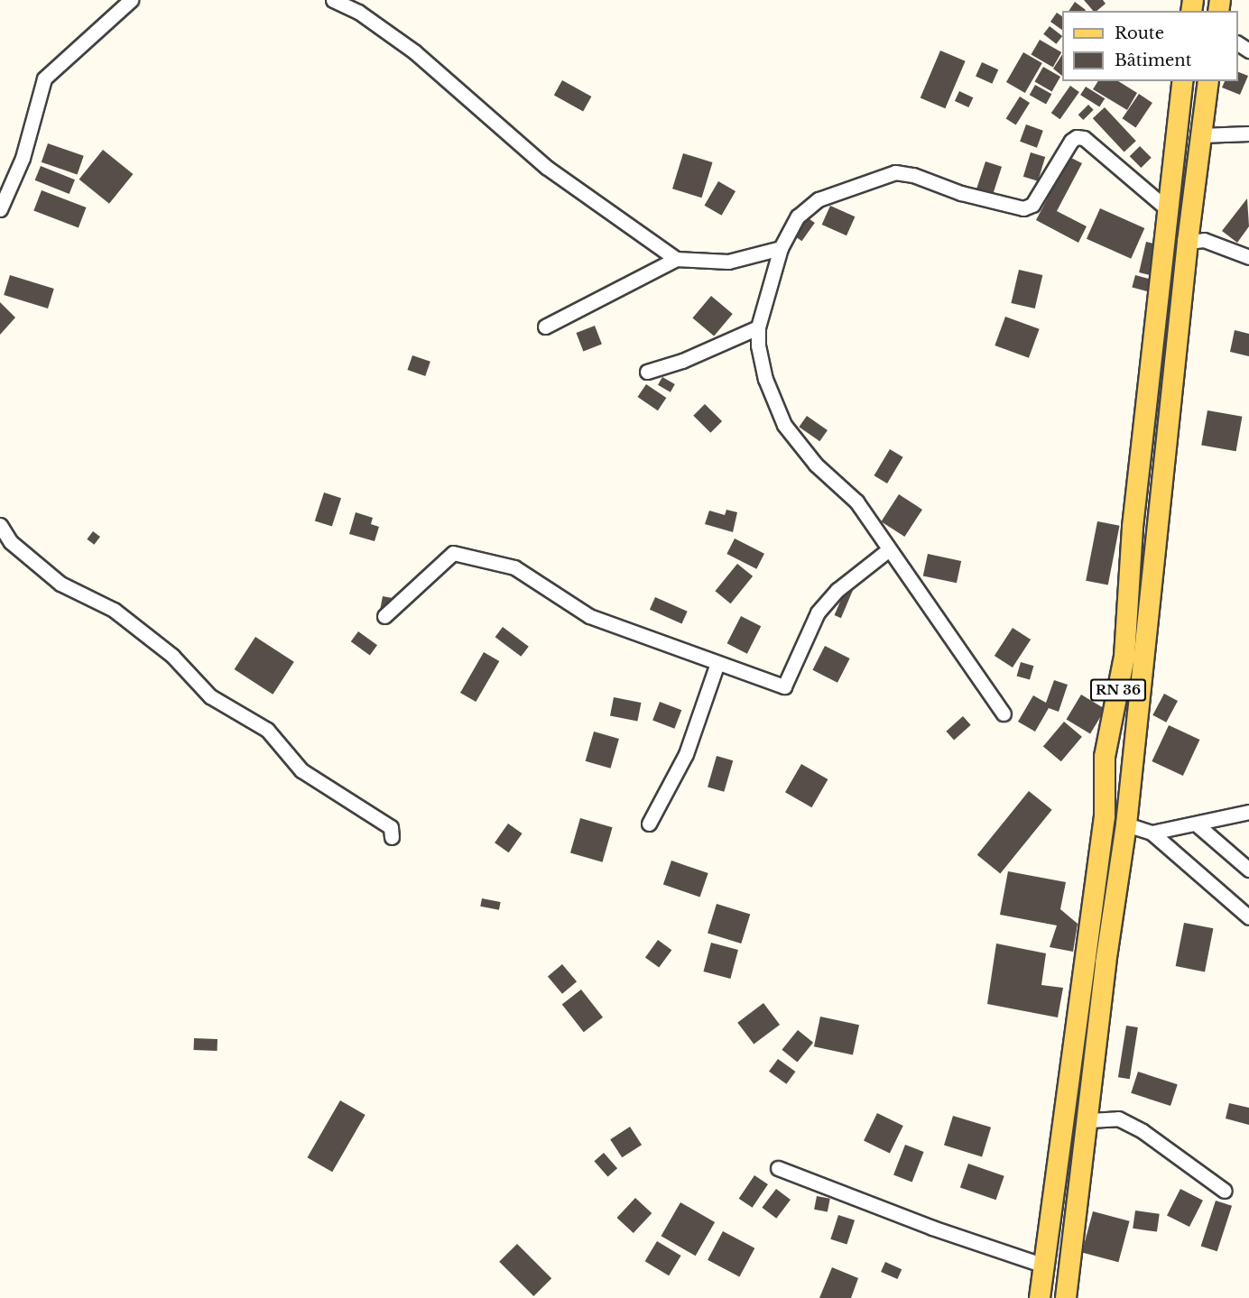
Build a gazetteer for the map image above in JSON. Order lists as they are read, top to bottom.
{
  "streets": {
    "main road": ["RN 36"]
  },
  "legend": ["Route", "Bâtiment"]
}
